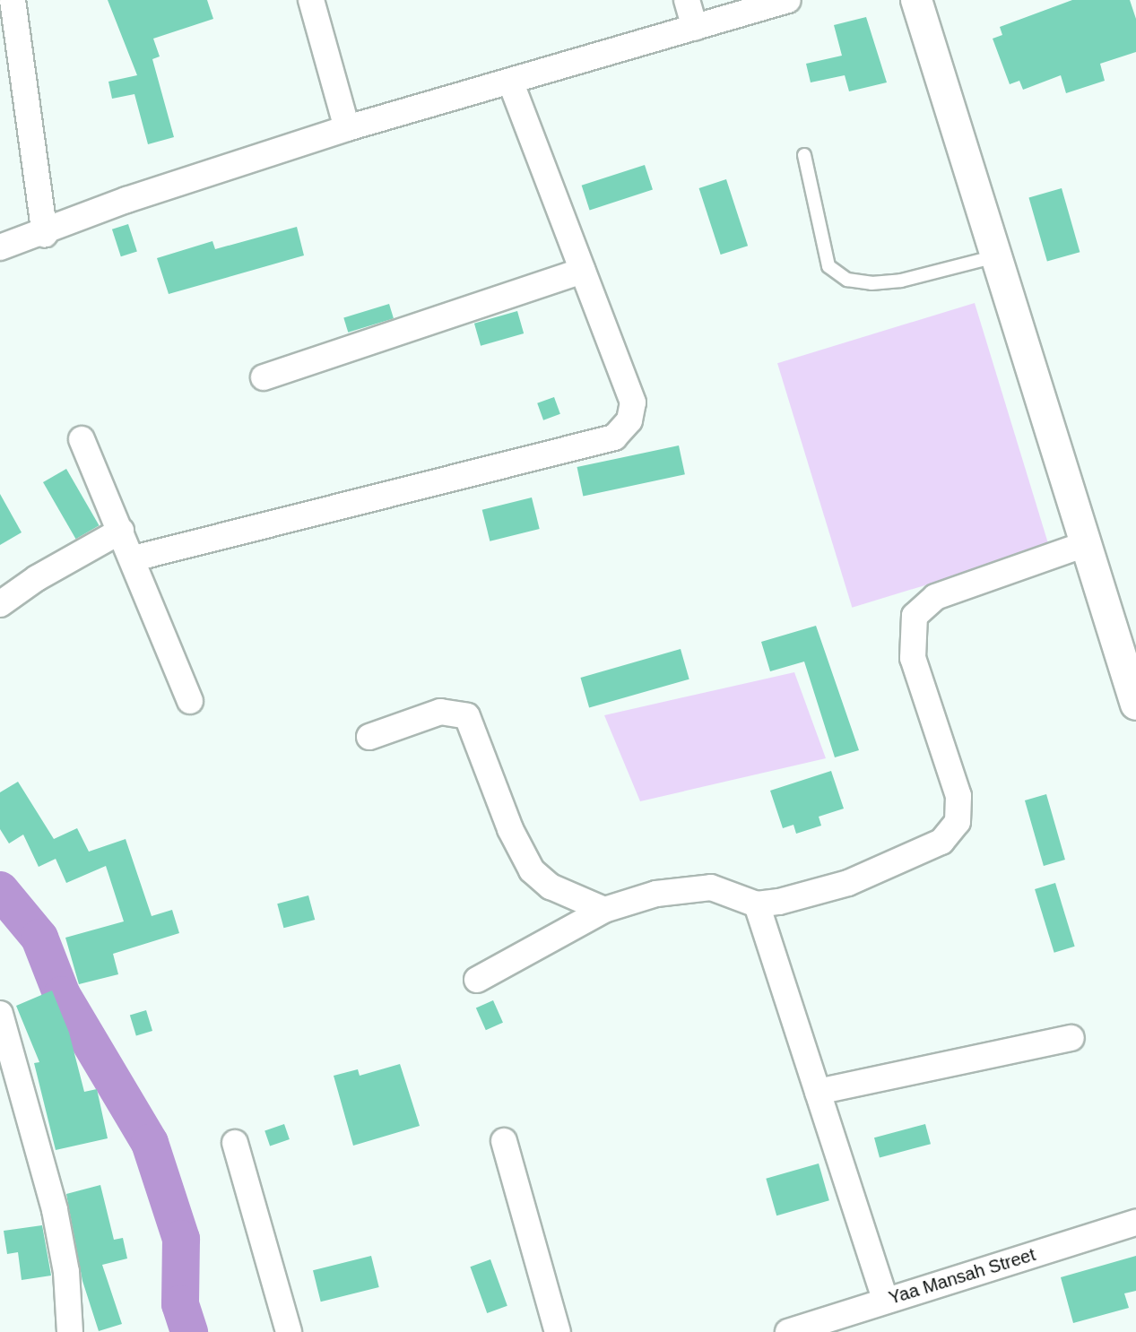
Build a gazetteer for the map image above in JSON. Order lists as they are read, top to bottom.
{
  "streets": {
    "street": ["Yaa Mansah Street"]
  }
}
